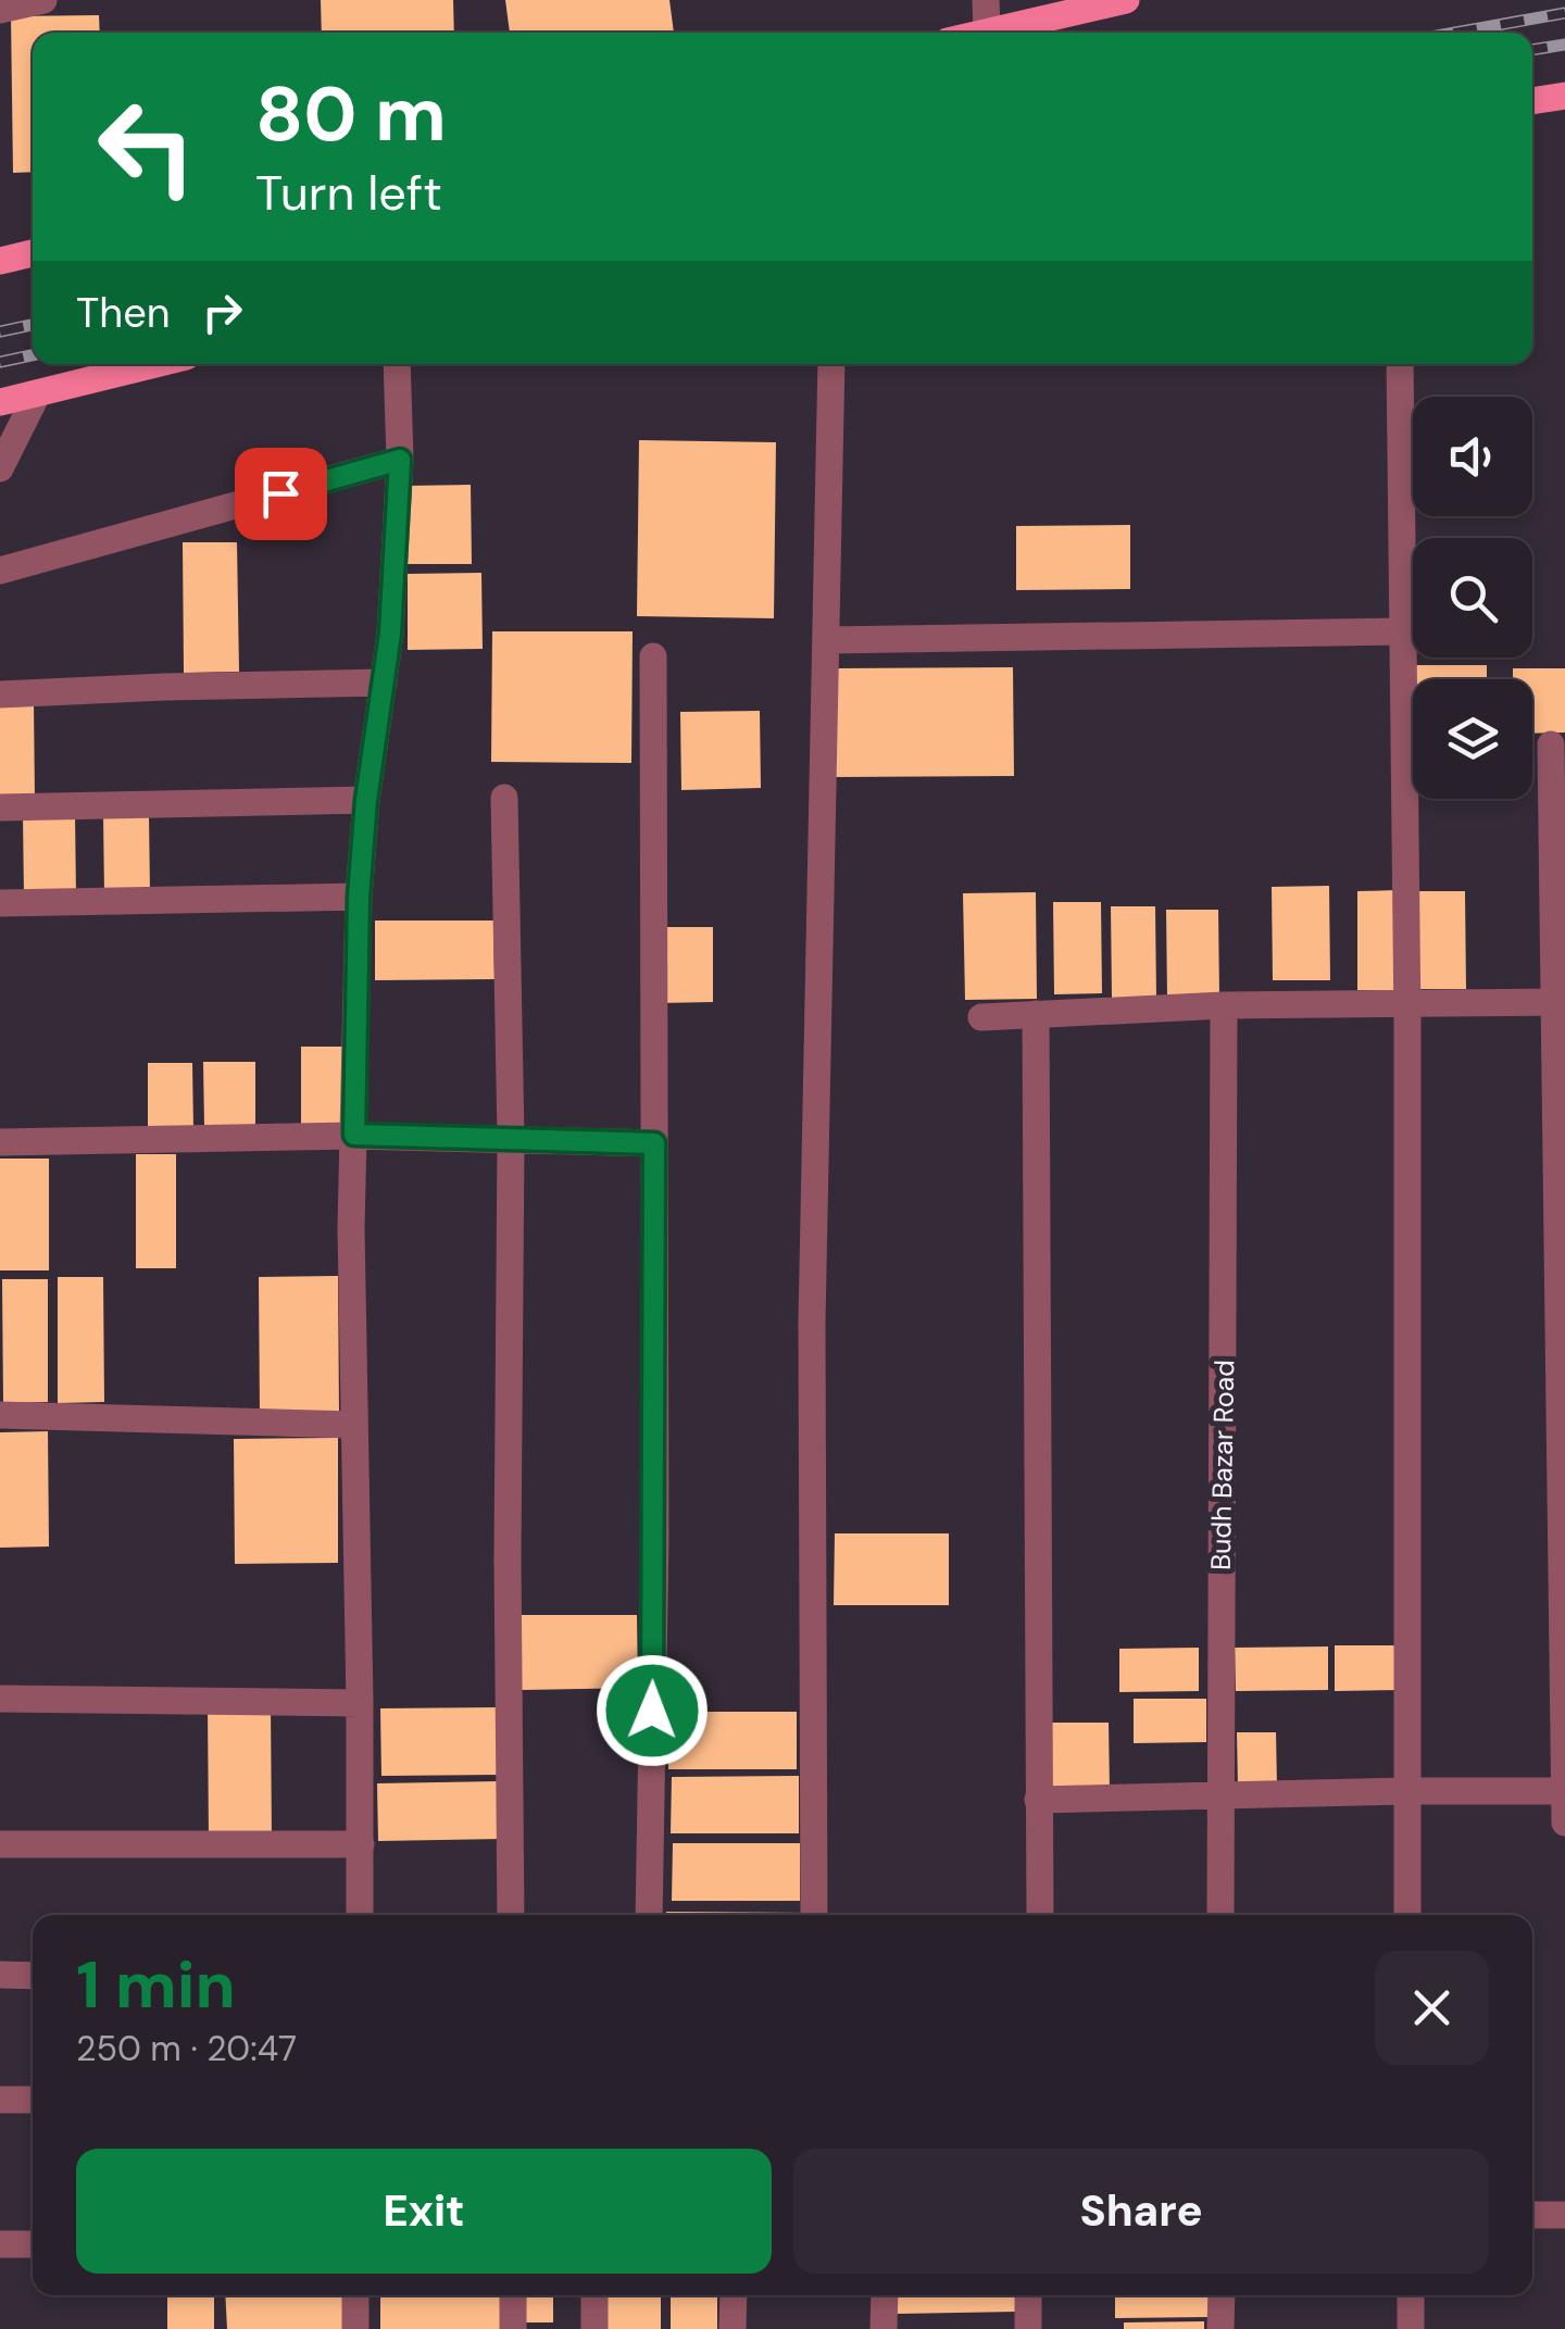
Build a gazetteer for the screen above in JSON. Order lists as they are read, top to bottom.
{
  "streets": {
    "street": ["Budh Bazar Road"]
  },
  "page": {
    "turn": ["80 m", "Turn left"],
    "then": "Then",
    "heading": ["1 min", "250 m · 20:47"],
    "buttons": ["Exit", "Share"]
  }
}
